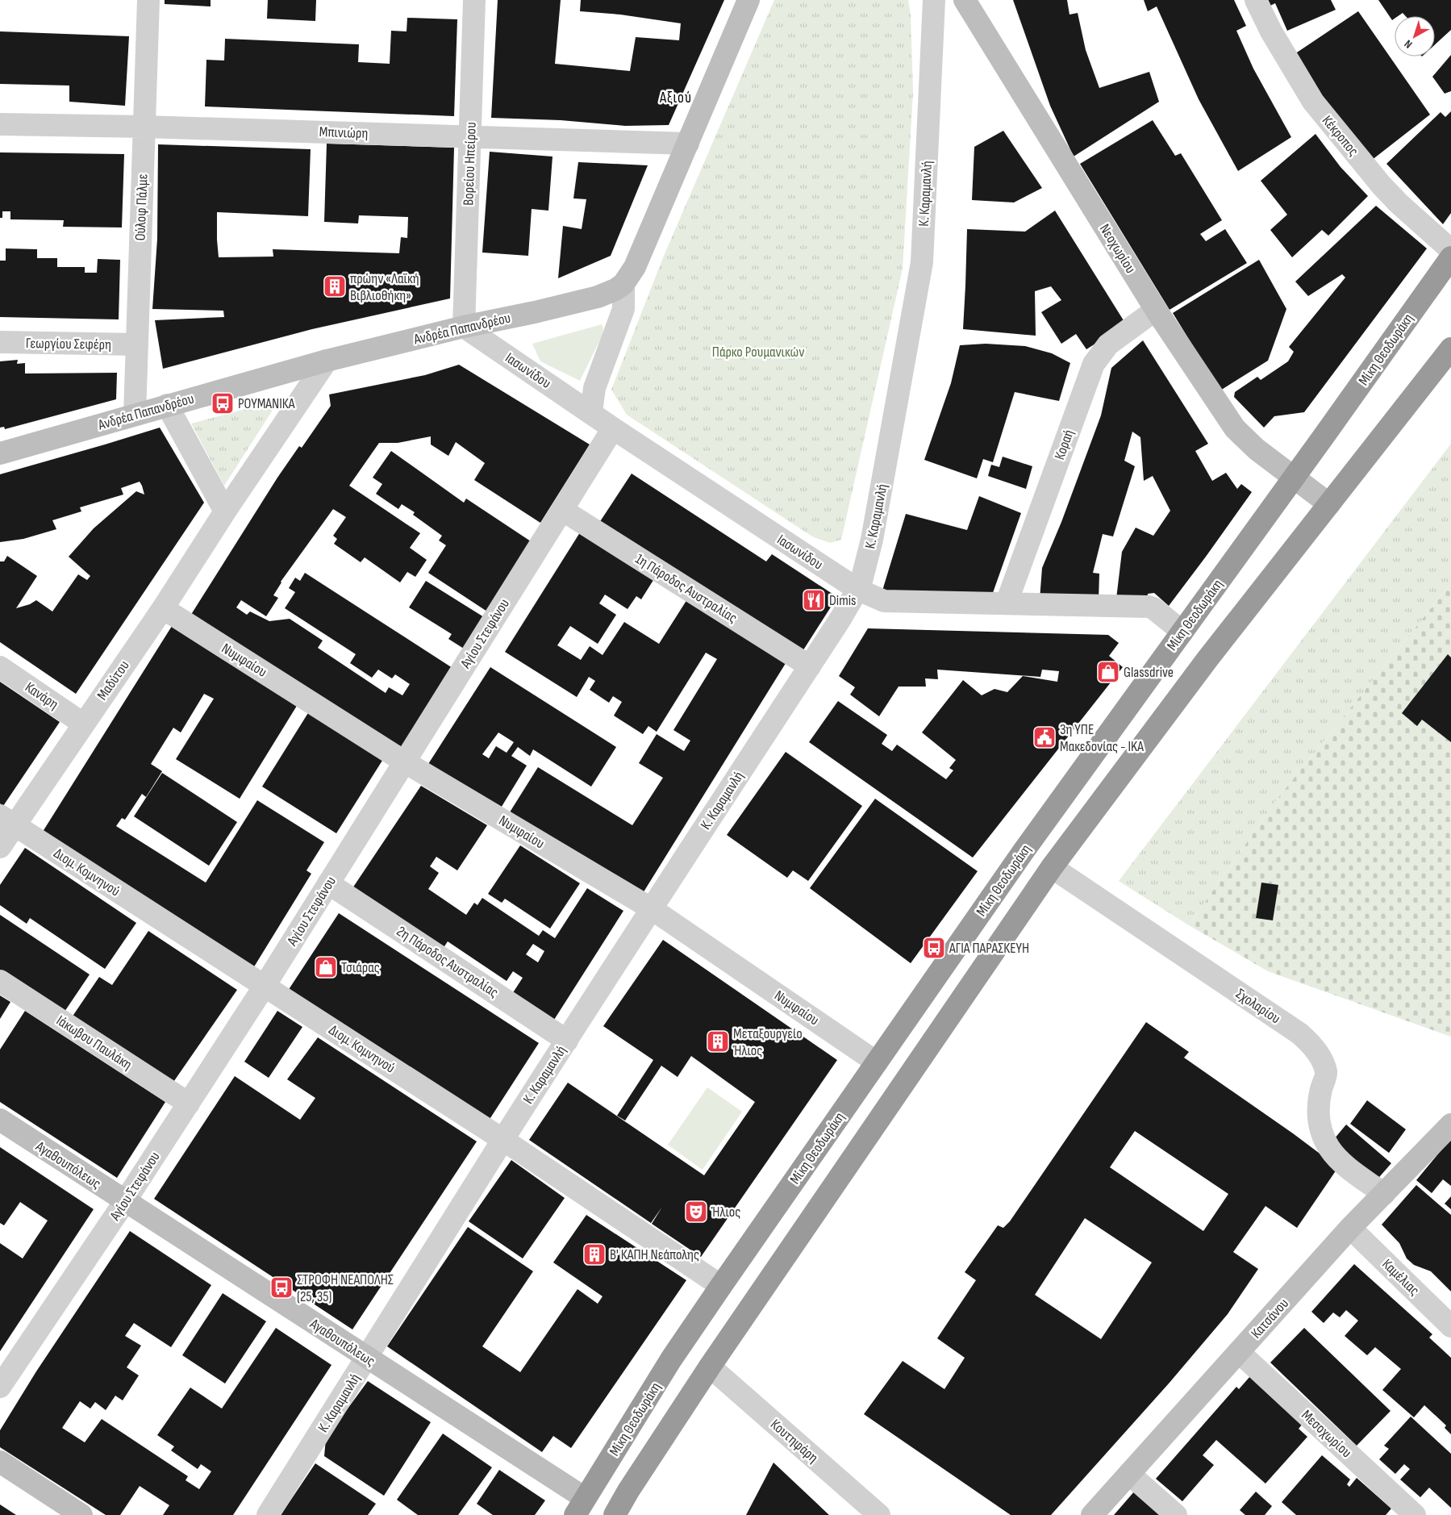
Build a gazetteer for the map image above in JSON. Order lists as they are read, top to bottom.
{
  "streets": {
    "highway": ["Μίκη Θεοδωράκη"],
    "street": [
      "Μπινιώρη",
      "Κέκροπος",
      "Βορείου Ηπείρου",
      "Κ. Καραμανλή",
      "Ούλοφ Πάλμε",
      "Νεοχωρίου",
      "Ανδρέα Παπανδρέου",
      "Γεωργίου Σεφέρη",
      "Ιασωνίδου",
      "Κοραή",
      "1η Πάροδος Αυστραλίας",
      "Αγίου Στεφάνου",
      "Νυμφαίου",
      "Μαδύτου",
      "Κανάρη",
      "Διομ. Κομνηνού",
      "2η Πάροδος Αυστραλίας",
      "Σχολαρίου",
      "Ιάκωβου Παυλάκη",
      "Αγαθουπόλεως",
      "Καμέλιας",
      "Κατσάνου",
      "Μεσοχωρίου",
      "Κουτηφάρη"
    ]
  },
  "crossings": [
    ["Μπινιώρη", "Βορείου Ηπείρου"],
    ["Μπινιώρη", "Ούλοφ Πάλμε"],
    ["Μπινιώρη", "Ανδρέα Παπανδρέου"],
    ["Βορείου Ηπείρου", "Ανδρέα Παπανδρέου"],
    ["Βορείου Ηπείρου", "Ιασωνίδου"],
    ["Κ. Καραμανλή", "Ιασωνίδου"],
    ["Κ. Καραμανλή", "1η Πάροδος Αυστραλίας"],
    ["Κ. Καραμανλή", "Νυμφαίου"],
    ["Κ. Καραμανλή", "Διομ. Κομνηνού"],
    ["Κ. Καραμανλή", "2η Πάροδος Αυστραλίας"],
    ["Κ. Καραμανλή", "Αγαθουπόλεως"],
    ["Ούλοφ Πάλμε", "Ανδρέα Παπανδρέου"],
    ["Ούλοφ Πάλμε", "Γεωργίου Σεφέρη"],
    ["Νεοχωρίου", "Μίκη Θεοδωράκη"],
    ["Νεοχωρίου", "Κοραή"],
    ["Ανδρέα Παπανδρέου", "Ιασωνίδου"],
    ["Ανδρέα Παπανδρέου", "Μαδύτου"],
    ["Μίκη Θεοδωράκη", "Ιασωνίδου"],
    ["Μίκη Θεοδωράκη", "Νυμφαίου"],
    ["Μίκη Θεοδωράκη", "Διομ. Κομνηνού"],
    ["Μίκη Θεοδωράκη", "Αγαθουπόλεως"],
    ["Ιασωνίδου", "Κοραή"],
    ["Ιασωνίδου", "Αγίου Στεφάνου"],
    ["1η Πάροδος Αυστραλίας", "Αγίου Στεφάνου"],
    ["Αγίου Στεφάνου", "Νυμφαίου"],
    ["Αγίου Στεφάνου", "Διομ. Κομνηνού"],
    ["Αγίου Στεφάνου", "2η Πάροδος Αυστραλίας"],
    ["Αγίου Στεφάνου", "Ιάκωβου Παυλάκη"],
    ["Αγίου Στεφάνου", "Αγαθουπόλεως"],
    ["Νυμφαίου", "Μαδύτου"],
    ["Μαδύτου", "Κανάρη"],
    ["Μαδύτου", "Διομ. Κομνηνού"],
    ["Σχολαρίου", "Κατσάνου"],
    ["Καμέλιας", "Κατσάνου"],
    ["Κατσάνου", "Μεσοχωρίου"]
  ],
  "districts": ["Αξιού"],
  "parks": ["Πάρκο Ρουμανικών"],
  "places": {
    "building": ["πρώην «Λαϊκή Βιβλιοθήκη»", "Μεταξουργείο Ήλιος", "Β' ΚΑΠΗ Νεάπολης"],
    "bus stop": ["ΡΟΥΜΑΝΙΚΑ", "ΑΓΙΑ ΠΑΡΑΣΚΕΥΗ", "ΣΤΡΟΦΗ ΝΕΑΠΟΛΗΣ (25, 35)"],
    "restaurant": ["Dimis"],
    "shop": ["Glassdrive", "Τσιάρας"],
    "public building": ["3η ΥΠΕ Μακεδονίας - IKA"],
    "theatre": ["Ήλιος"]
  },
  "north": "bottom left"
}
